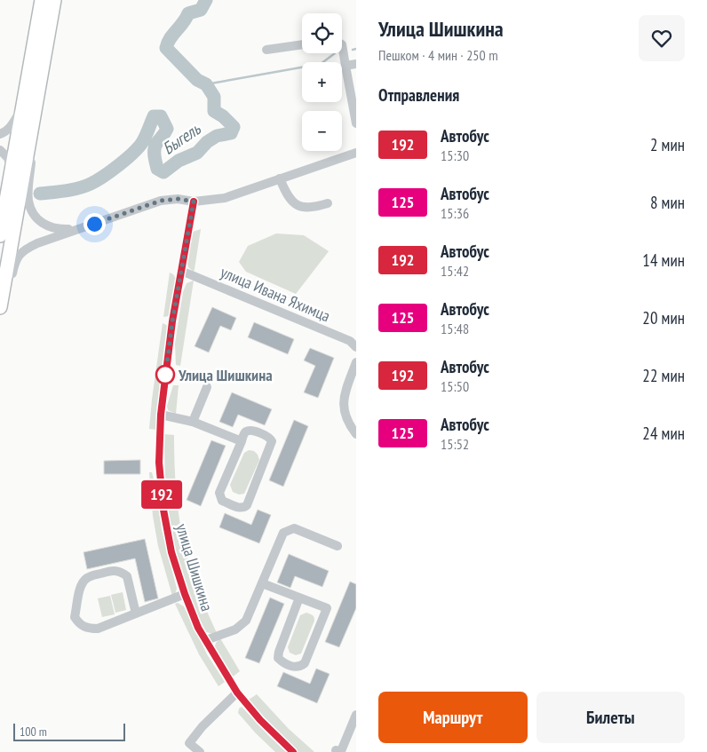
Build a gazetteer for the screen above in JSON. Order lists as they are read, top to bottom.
{
  "streets": {
    "street": ["улица Ивана Яхимца", "улица Шишкина"]
  },
  "crossings": [
    ["улица Ивана Яхимца", "улица Шишкина"]
  ],
  "water": ["Быгель"],
  "places": ["Улица Шишкина"],
  "lines": ["bus line 192"],
  "scale_bar": "100 m",
  "page": {
    "on_map": "192",
    "heading": [
      ["Улица Шишкина", "Пешком · 4 мин · 250 m"],
      "Отправления"
    ],
    "map_buttons": ["+", "−"],
    "list": [
      {
        "mark": "192",
        "name": "Автобус",
        "note": "15:30",
        "value": "2 мин"
      },
      {
        "mark": "125",
        "name": "Автобус",
        "note": "15:36",
        "value": "8 мин"
      },
      {
        "mark": "192",
        "name": "Автобус",
        "note": "15:42",
        "value": "14 мин"
      },
      {
        "mark": "125",
        "name": "Автобус",
        "note": "15:48",
        "value": "20 мин"
      },
      {
        "mark": "192",
        "name": "Автобус",
        "note": "15:50",
        "value": "22 мин"
      },
      {
        "mark": "125",
        "name": "Автобус",
        "note": "15:52",
        "value": "24 мин"
      }
    ],
    "buttons": ["Маршрут", "Билеты"],
    "scale": "100 m"
  }
}
